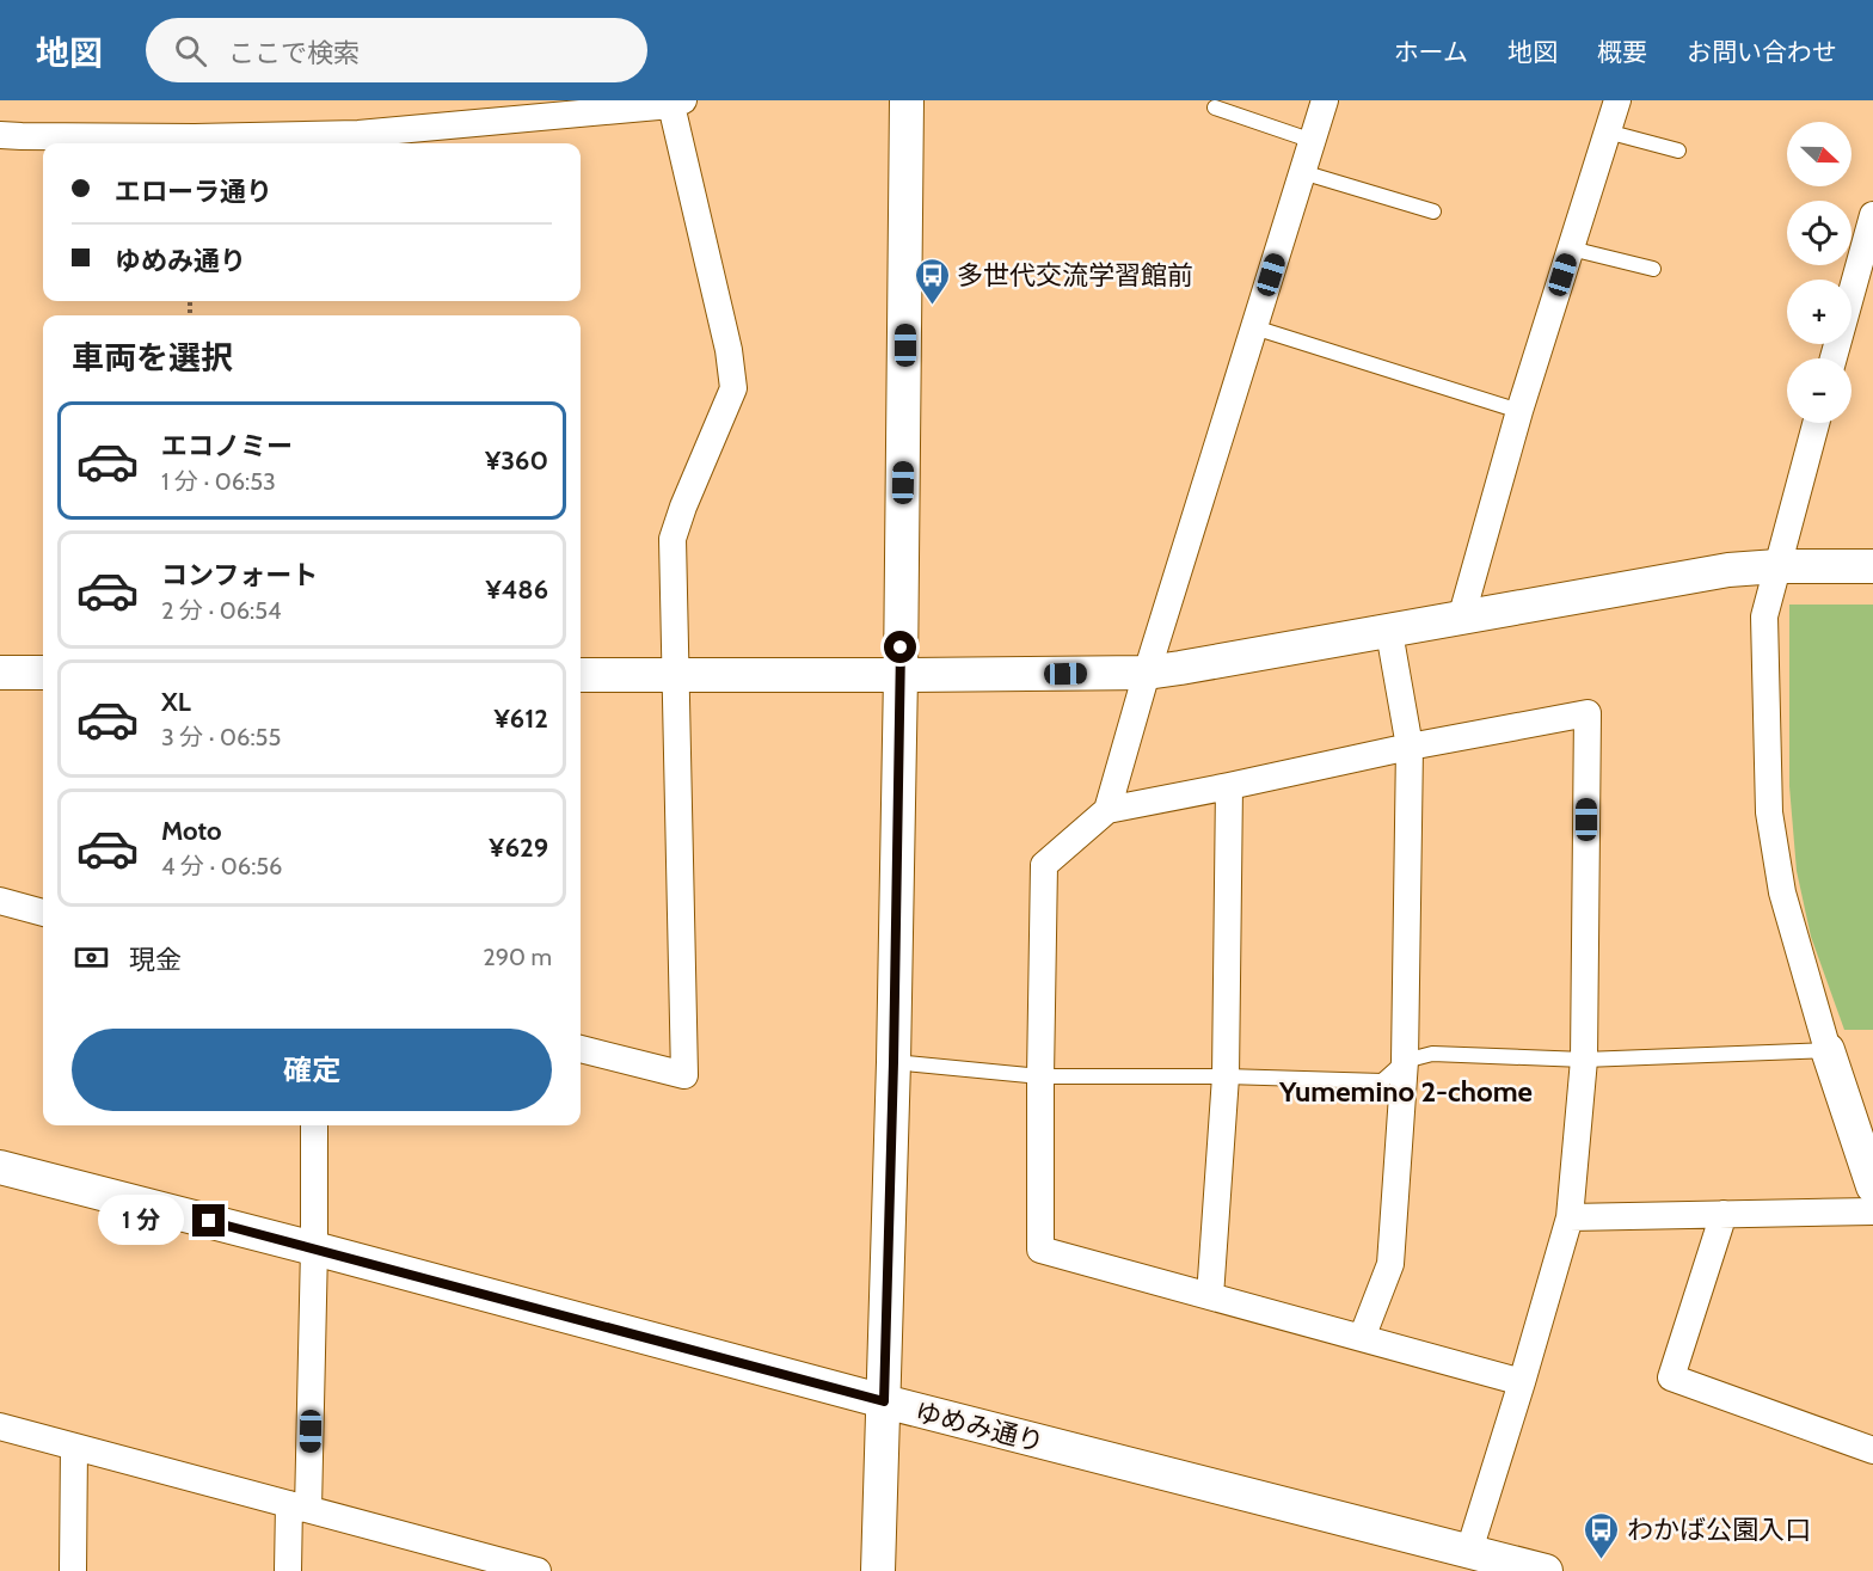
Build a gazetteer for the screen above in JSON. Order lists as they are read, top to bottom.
{
  "streets": {
    "street": ["ゆめみ通り"]
  },
  "districts": ["Yumemino 2-chome"],
  "places": {
    "bus stop": ["多世代交流学習館前", "わかば公園入口"]
  },
  "north": "right",
  "page": {
    "header": "地図",
    "search": "ここで検索",
    "nav": [
      "ホーム",
      "地図",
      "概要",
      "お問い合わせ"
    ],
    "map_buttons": ["+", "−"],
    "banner": ["エローラ通り", "ゆめみ通り"],
    "heading": "車両を選択",
    "list": [
      {
        "name": "エコノミー",
        "note": "1 分 · 06:53",
        "value": "¥360"
      },
      {
        "name": "コンフォート",
        "note": "2 分 · 06:54",
        "value": "¥486"
      },
      {
        "name": "XL",
        "note": "3 分 · 06:55",
        "value": "¥612"
      },
      {
        "name": "Moto",
        "note": "4 分 · 06:56",
        "value": "¥629"
      }
    ],
    "pay": ["現金", "290 m"],
    "buttons": "確定",
    "bubble": "1 分"
  }
}
